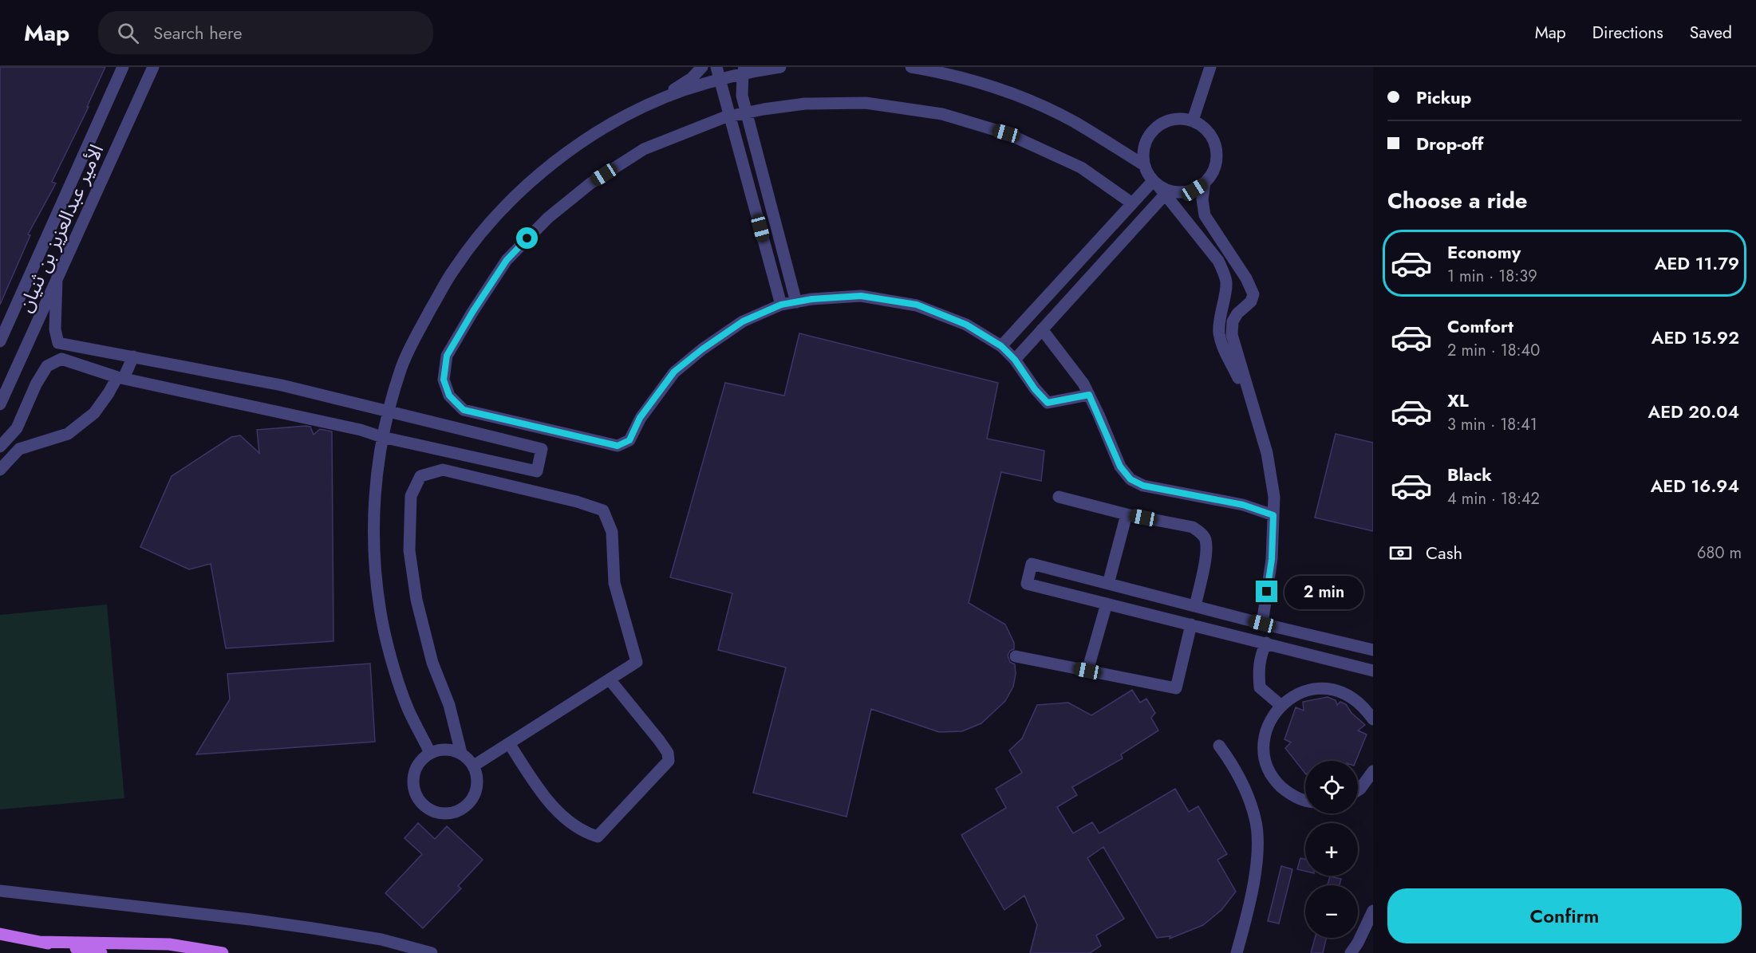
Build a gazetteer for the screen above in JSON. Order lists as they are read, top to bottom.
{
  "streets": {
    "street": ["الأمير عبدالعزيز بن ثنيان"]
  },
  "page": {
    "header": "Map",
    "search": "Search here",
    "nav": ["Map", "Directions", "Saved"],
    "banner": ["Pickup", "Drop-off"],
    "heading": "Choose a ride",
    "list": [
      {
        "name": "Economy",
        "note": "1 min · 18:39",
        "value": "AED 11.79"
      },
      {
        "name": "Comfort",
        "note": "2 min · 18:40",
        "value": "AED 15.92"
      },
      {
        "name": "XL",
        "note": "3 min · 18:41",
        "value": "AED 20.04"
      },
      {
        "name": "Black",
        "note": "4 min · 18:42",
        "value": "AED 16.94"
      }
    ],
    "pay": ["Cash", "680 m"],
    "bubble": "2 min",
    "map_buttons": ["+", "−"],
    "buttons": "Confirm"
  }
}
